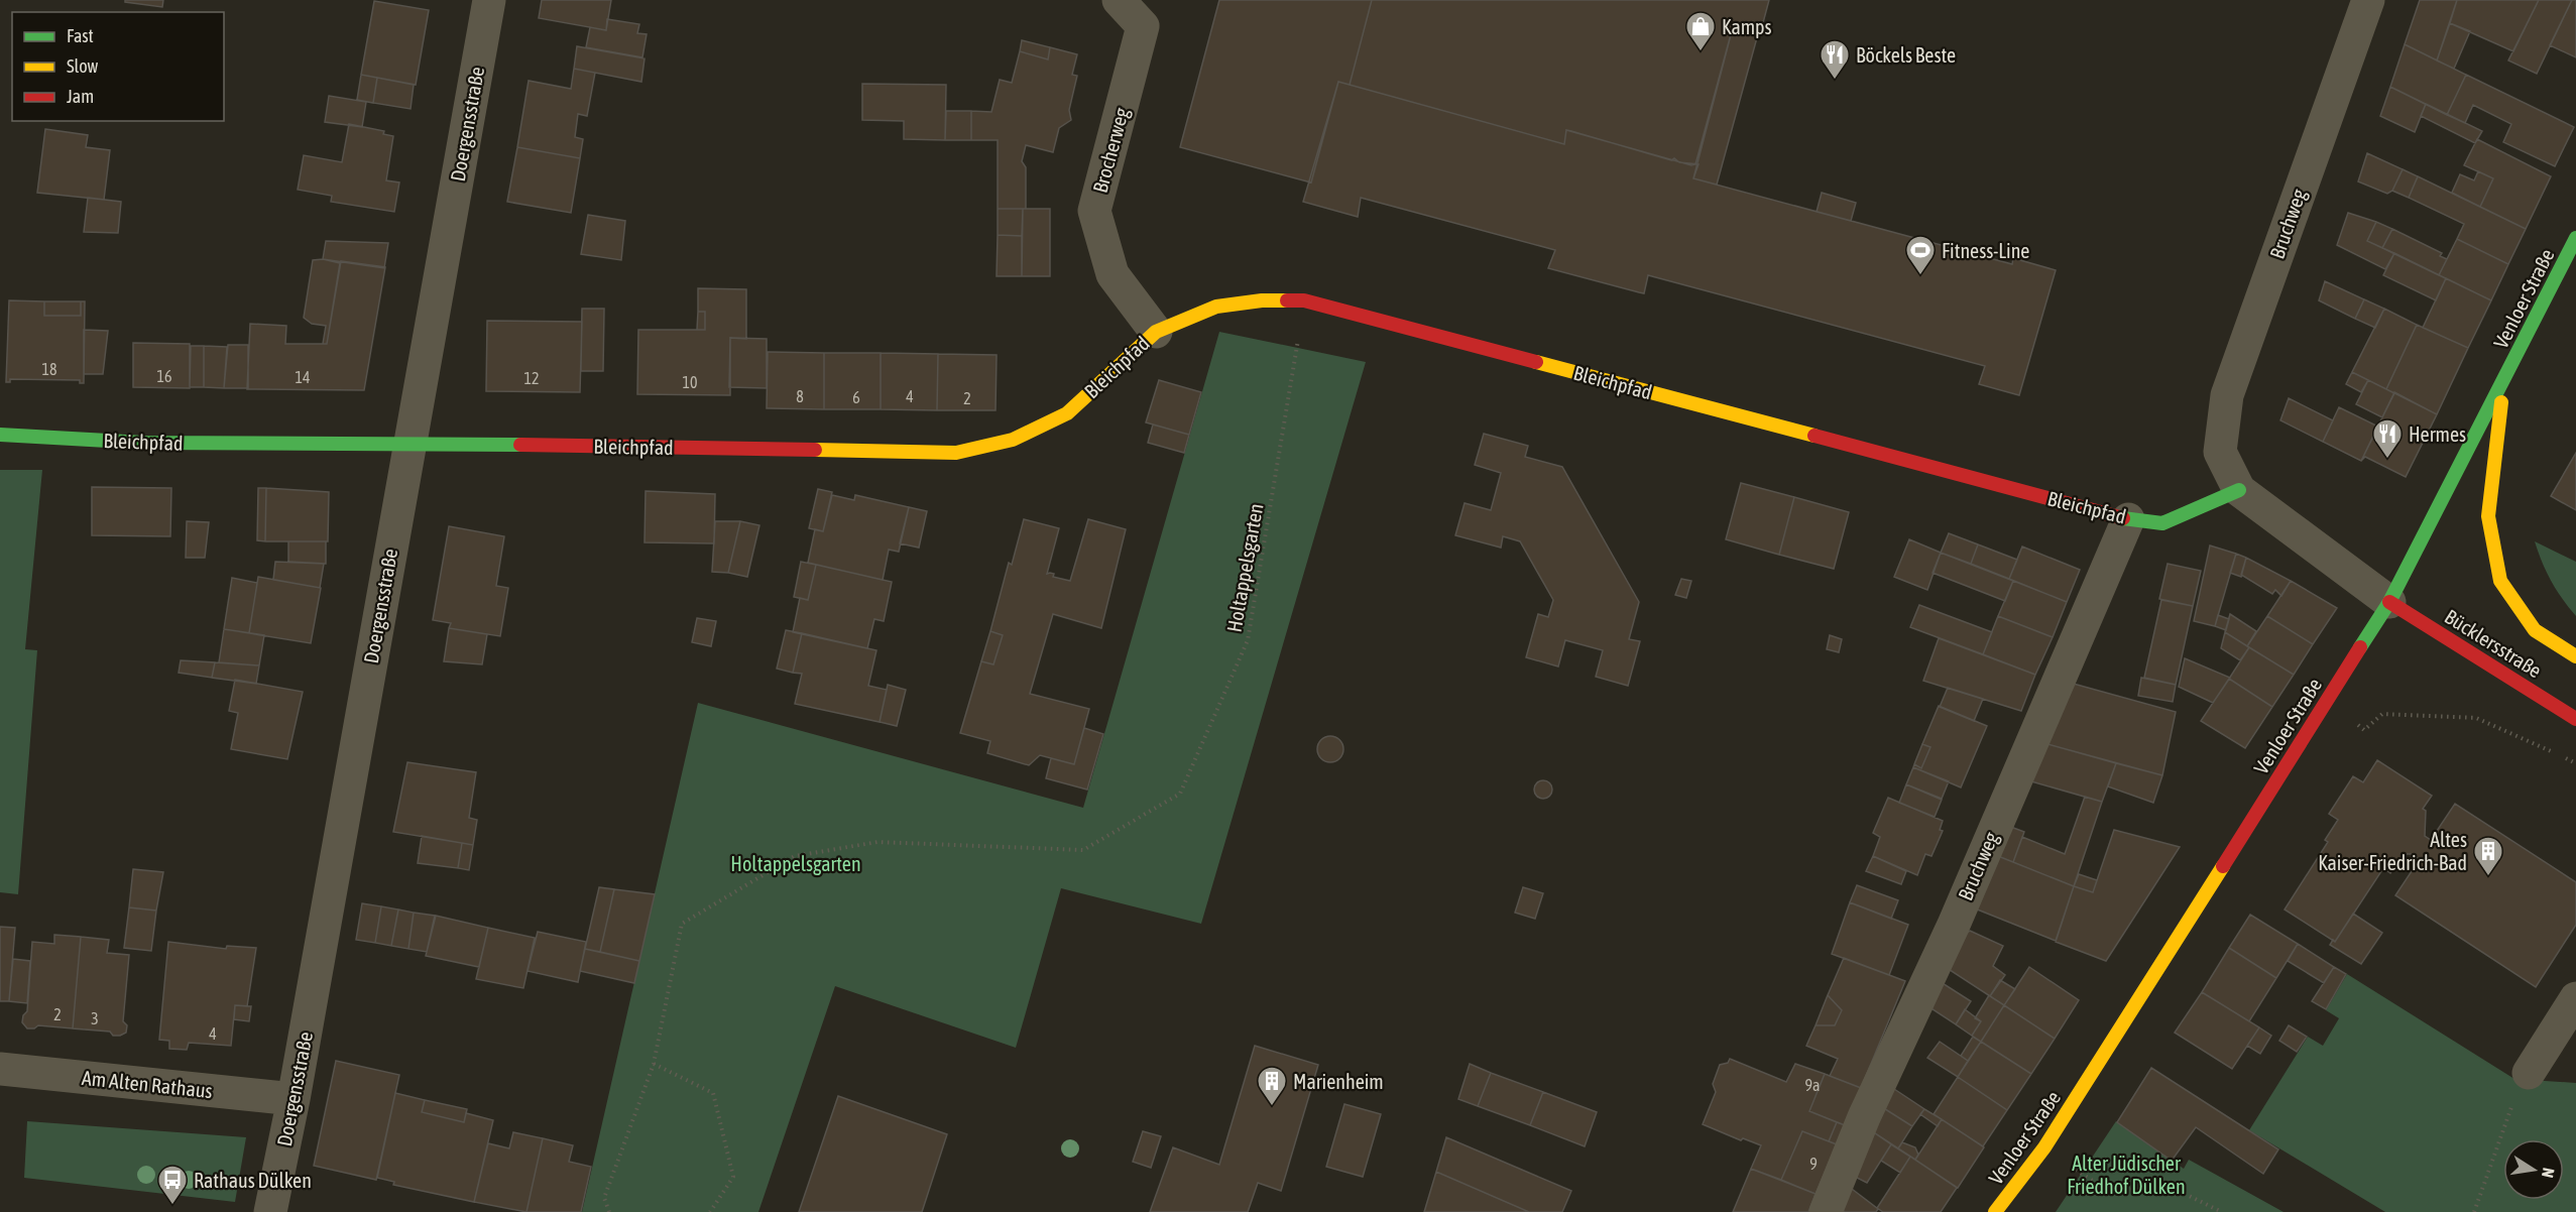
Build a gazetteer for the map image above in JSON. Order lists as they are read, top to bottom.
{
  "streets": {
    "street": [
      "Doergensstraße",
      "Brocherweg",
      "Bruchweg",
      "Venloer Straße",
      "Bleichpfad",
      "Bücklersstraße",
      "Am Alten Rathaus"
    ],
    "path": ["Holtappelsgarten"]
  },
  "crossings": [
    ["Doergensstraße", "Bleichpfad"],
    ["Doergensstraße", "Am Alten Rathaus"],
    ["Brocherweg", "Bleichpfad"],
    ["Bruchweg", "Bleichpfad"],
    ["Venloer Straße", "Bücklersstraße"],
    ["Bleichpfad", "Holtappelsgarten"]
  ],
  "parks": ["Holtappelsgarten", "Alter Jüdischer Friedhof Dülken"],
  "places": {
    "shop": ["Kamps"],
    "restaurant": ["Böckels Beste", "Hermes"],
    "sports": ["Fitness-Line"],
    "building": ["Altes Kaiser-Friedrich-Bad", "Marienheim"],
    "bus stop": ["Rathaus Dülken"]
  },
  "house_numbers": [
    "18",
    "16",
    "14",
    "12",
    "10",
    "8",
    "4",
    "6",
    "2",
    "2",
    "3",
    "4",
    "9a",
    "9"
  ],
  "legend": ["Fast", "Slow", "Jam"],
  "north": "right"
}
